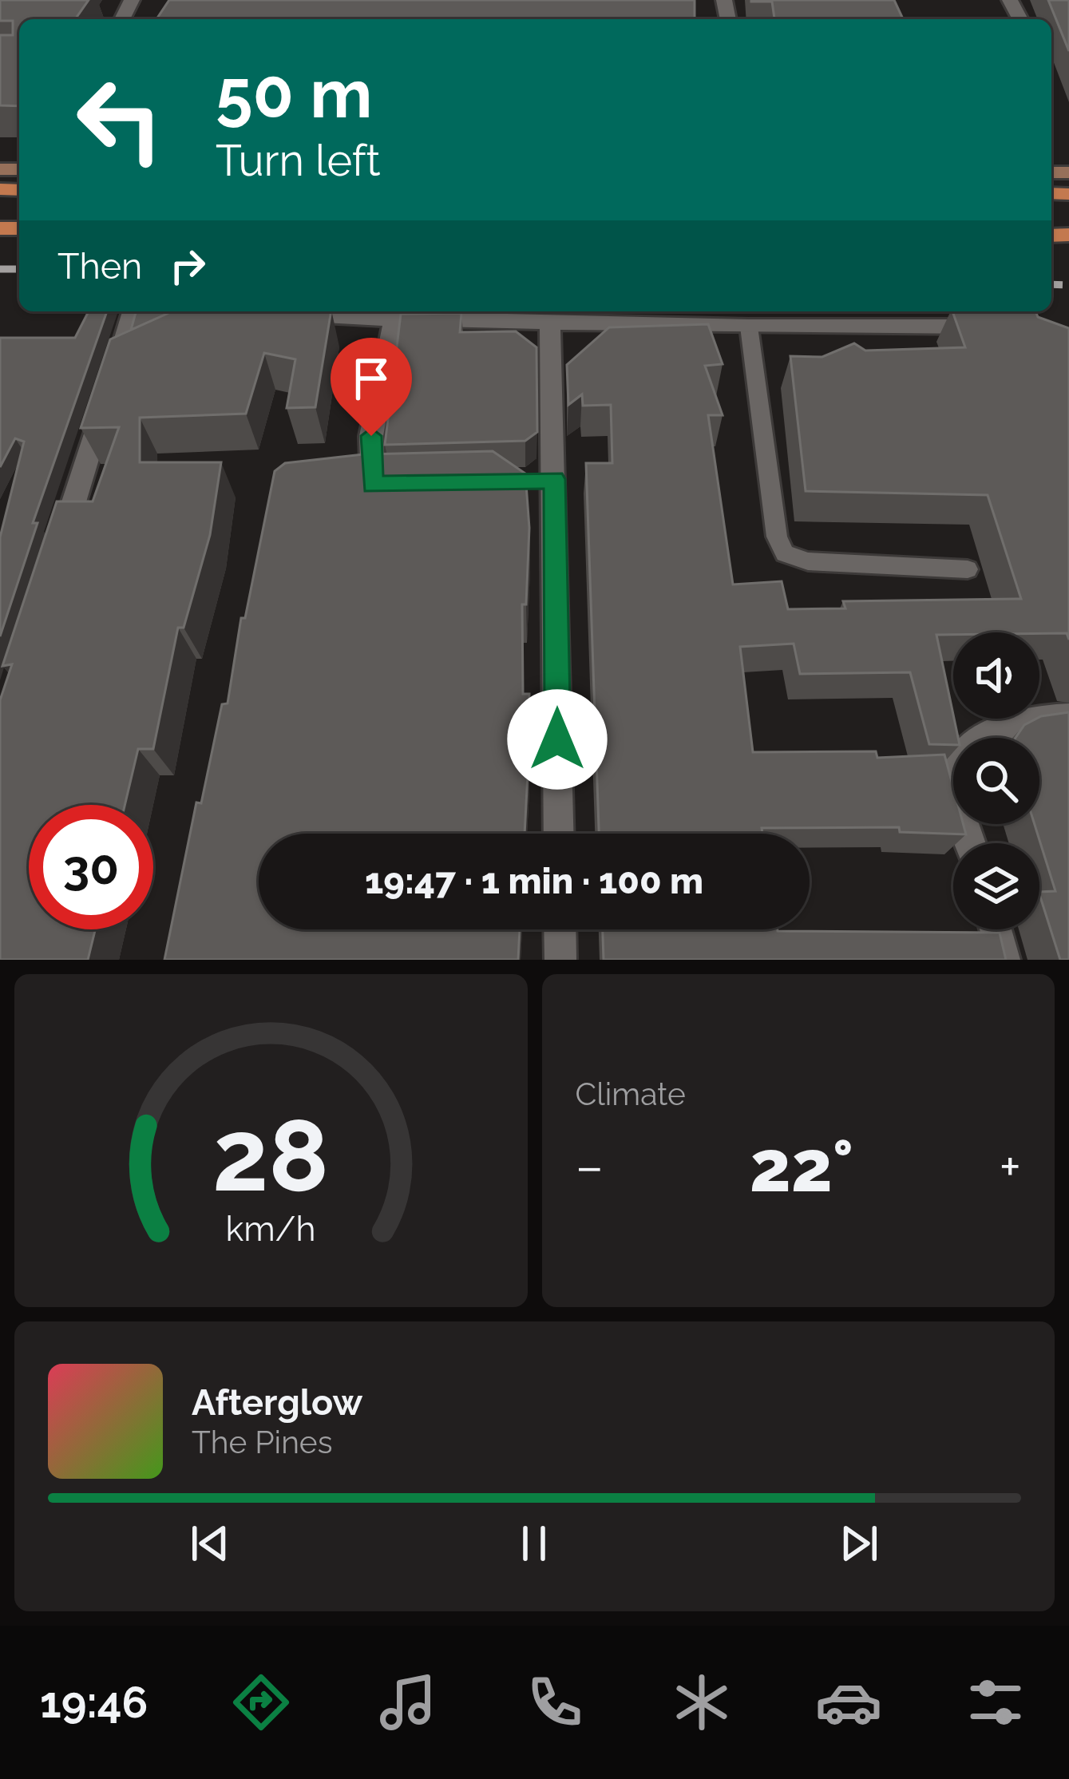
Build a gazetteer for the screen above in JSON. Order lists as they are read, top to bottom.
{
  "page": {
    "turn": ["50 m", "Turn left"],
    "then": "Then",
    "limit": "30",
    "trip": "19:47 · 1 min · 100 m",
    "tile": "Climate",
    "heat": ["−", "22°", "+"],
    "song": ["Afterglow", "The Pines"],
    "tabs": "19:46",
    "gauge": ["28", "km/h"]
  }
}
